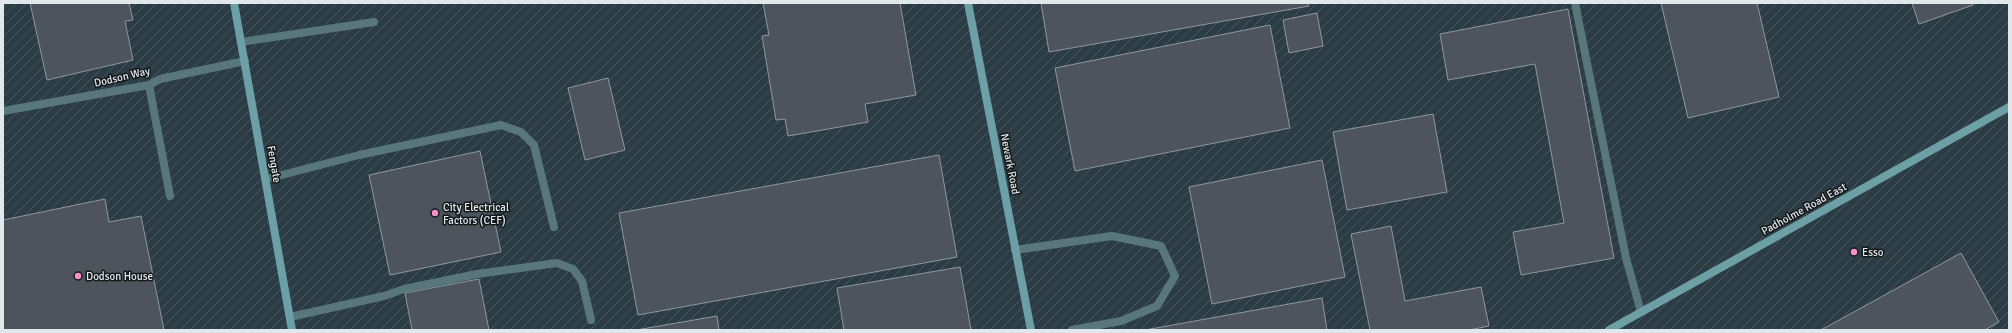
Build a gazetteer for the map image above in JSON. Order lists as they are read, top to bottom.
{
  "streets": {
    "street": ["Fengate", "Newark Road", "Padholme Road East"],
    "lane": ["Dodson Way"]
  },
  "crossings": [
    ["Dodson Way", "Fengate"]
  ],
  "places": ["City Electrical Factors (CEF)", "Esso", "Dodson House"]
}
